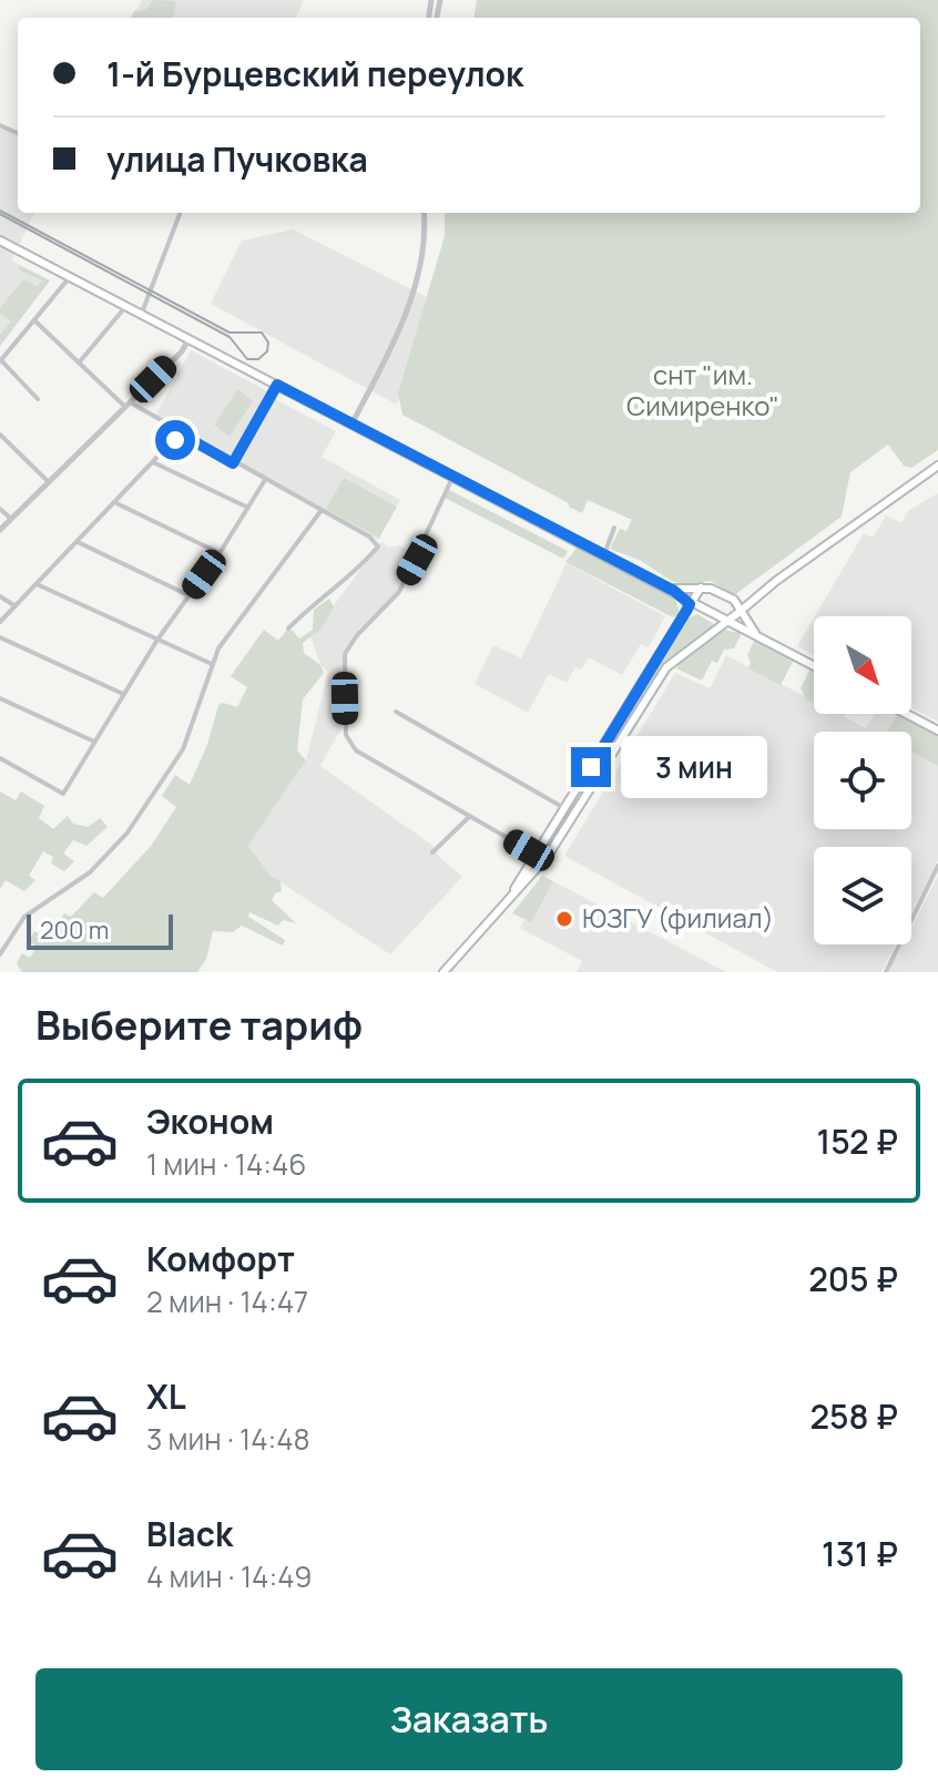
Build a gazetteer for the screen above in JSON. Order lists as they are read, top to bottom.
{
  "parks": ["снт \"им. Симиренко\""],
  "places": ["ЮЗГУ (филиал)"],
  "scale_bar": "200 m",
  "north": "bottom right",
  "page": {
    "banner": ["1-й Бурцевский переулок", "улица Пучковка"],
    "bubble": "3 мин",
    "scale": "200 m",
    "heading": "Выберите тариф",
    "list": [
      {
        "name": "Эконом",
        "note": "1 мин · 14:46",
        "value": "152 ₽"
      },
      {
        "name": "Комфорт",
        "note": "2 мин · 14:47",
        "value": "205 ₽"
      },
      {
        "name": "XL",
        "note": "3 мин · 14:48",
        "value": "258 ₽"
      },
      {
        "name": "Black",
        "note": "4 мин · 14:49",
        "value": "131 ₽"
      }
    ],
    "buttons": "Заказать"
  }
}
